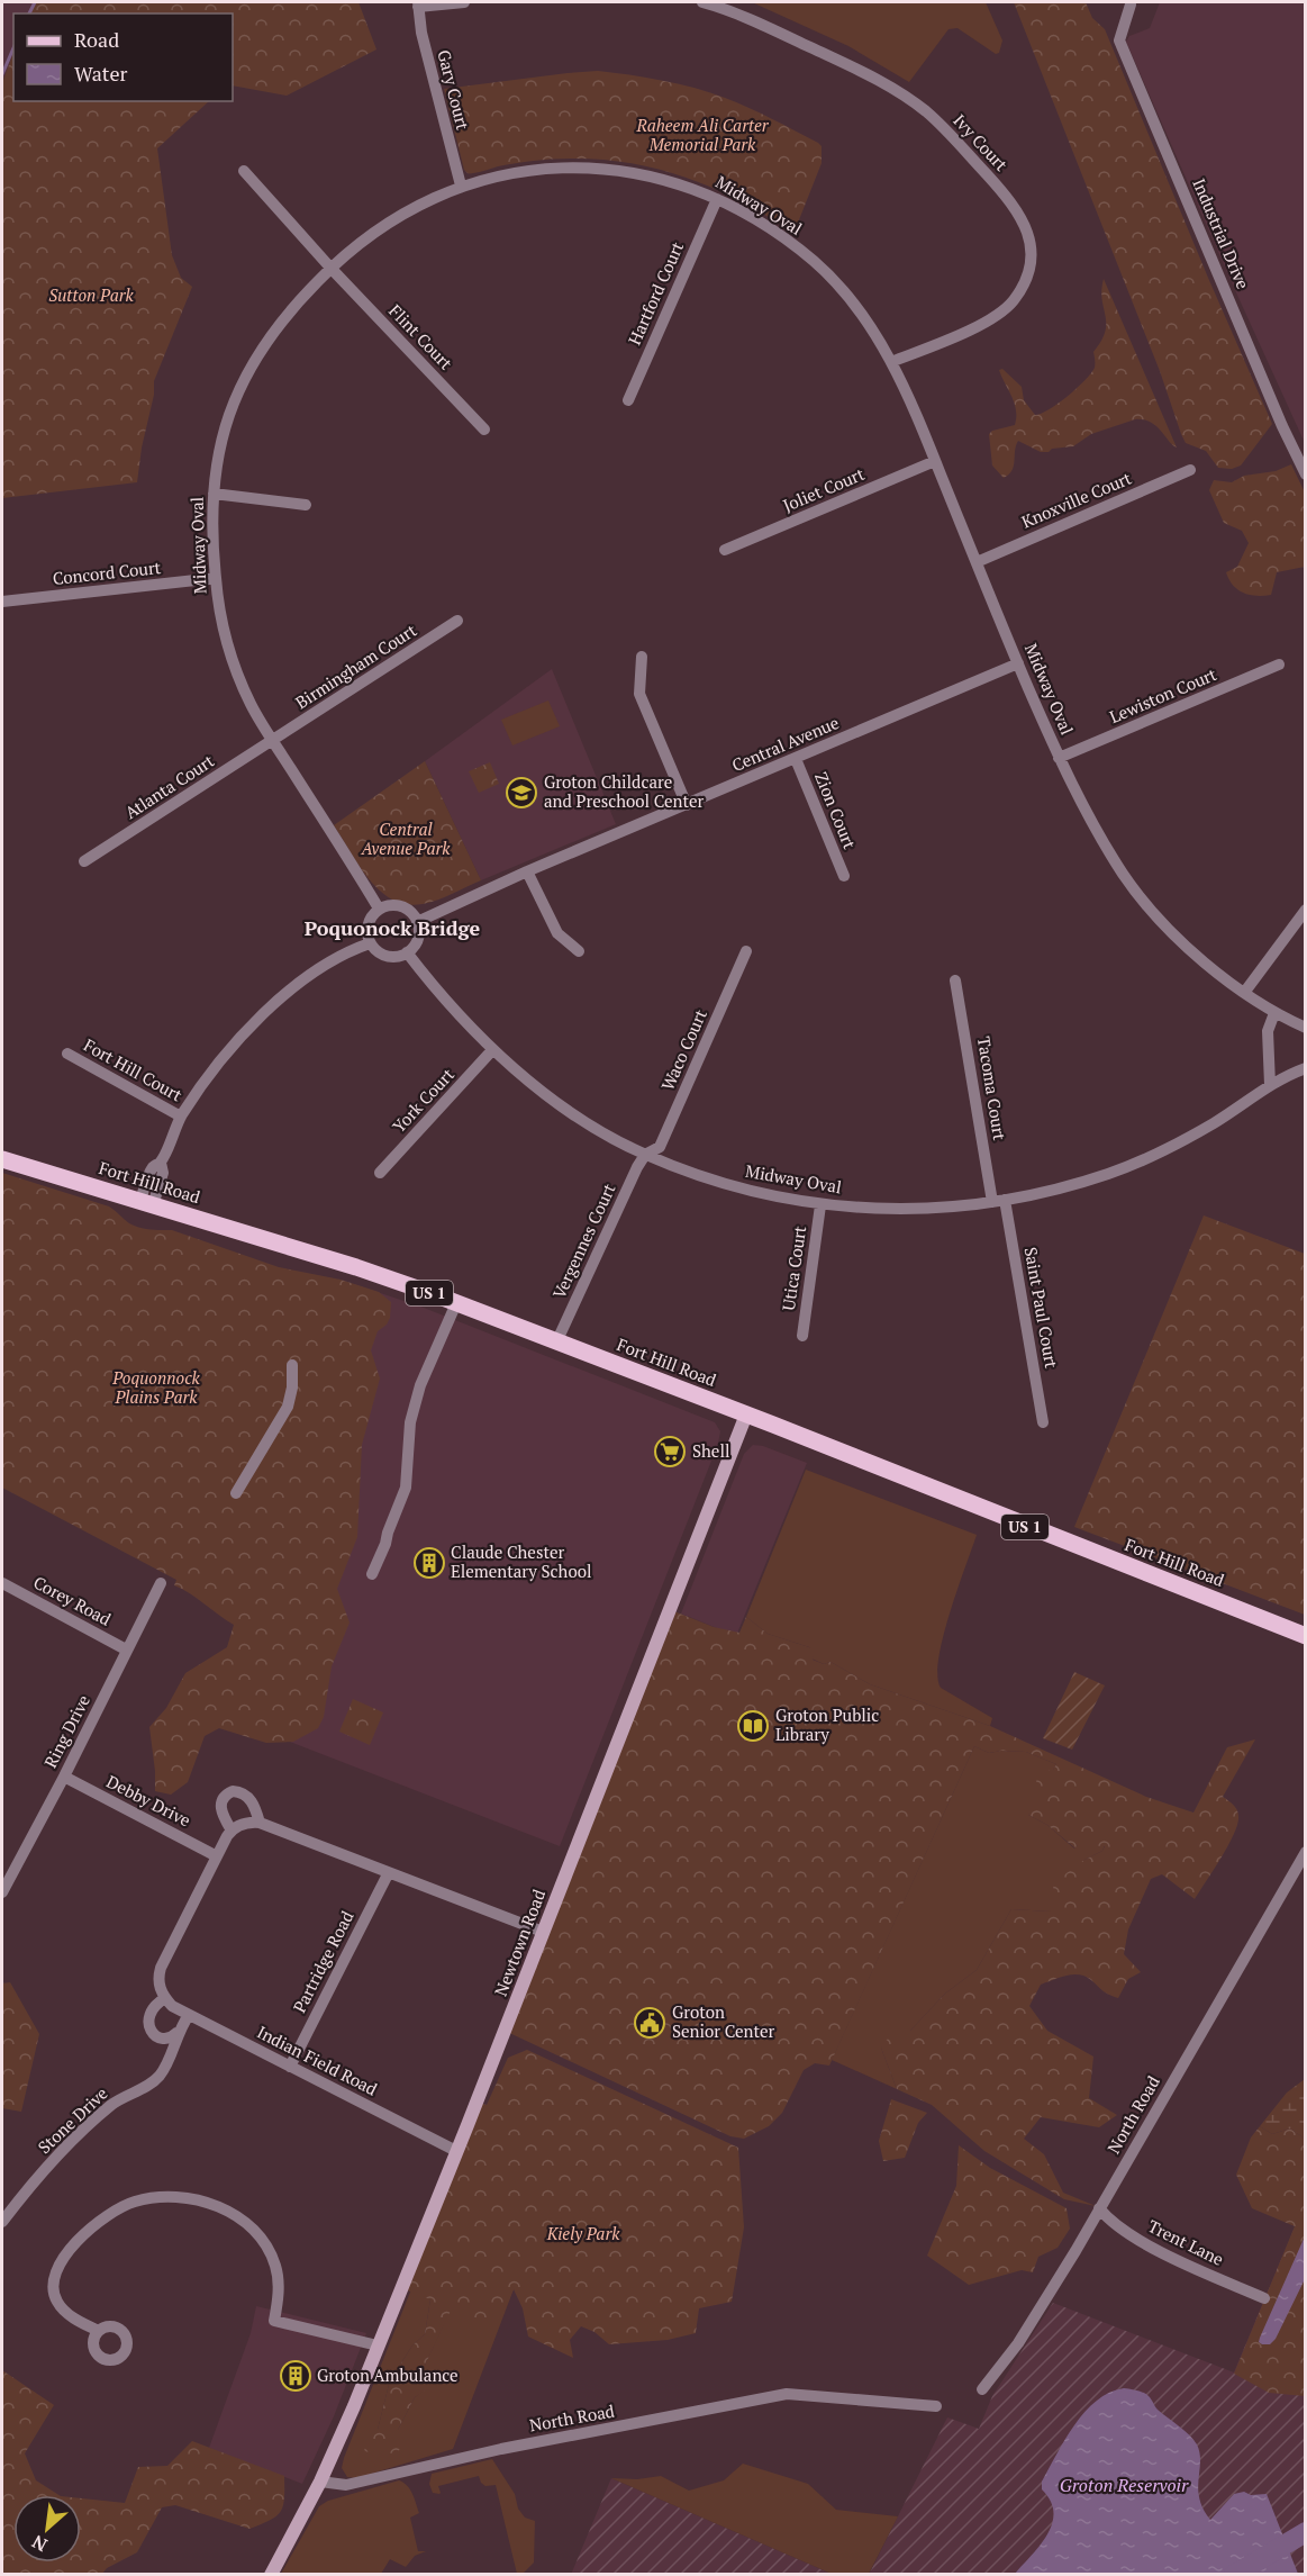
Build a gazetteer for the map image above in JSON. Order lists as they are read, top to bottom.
{
  "streets": {
    "main road": ["Fort Hill Road", "US 1", "Newtown Road"],
    "street": [
      "Gary Court",
      "Ivy Court",
      "Midway Oval",
      "Industrial Drive",
      "Hartford Court",
      "Flint Court",
      "Joliet Court",
      "Knoxville Court",
      "Concord Court",
      "Birmingham Court",
      "Lewiston Court",
      "Central Avenue",
      "Atlanta Court",
      "Zion Court",
      "Waco Court",
      "Fort Hill Court",
      "Tacoma Court",
      "York Court",
      "Vergennes Court",
      "Utica Court",
      "Saint Paul Court",
      "Corey Road",
      "Ring Drive",
      "Debby Drive",
      "Partridge Road",
      "Indian Field Road",
      "North Road",
      "Stone Drive",
      "Trent Lane"
    ]
  },
  "crossings": [
    ["Gary Court", "Midway Oval"],
    ["Ivy Court", "Midway Oval"],
    ["Midway Oval", "Hartford Court"],
    ["Midway Oval", "Flint Court"],
    ["Midway Oval", "Joliet Court"],
    ["Midway Oval", "Knoxville Court"],
    ["Midway Oval", "Concord Court"],
    ["Midway Oval", "Birmingham Court"],
    ["Midway Oval", "Lewiston Court"],
    ["Midway Oval", "Central Avenue"],
    ["Midway Oval", "Atlanta Court"],
    ["Midway Oval", "Waco Court"],
    ["Midway Oval", "Tacoma Court"],
    ["Midway Oval", "York Court"],
    ["Midway Oval", "Vergennes Court"],
    ["Midway Oval", "Utica Court"],
    ["Midway Oval", "Saint Paul Court"],
    ["Birmingham Court", "Atlanta Court"],
    ["Central Avenue", "Zion Court"],
    ["Waco Court", "Vergennes Court"],
    ["Tacoma Court", "Saint Paul Court"],
    ["Fort Hill Road", "Vergennes Court"],
    ["Fort Hill Road", "Newtown Road"],
    ["Corey Road", "Ring Drive"],
    ["Ring Drive", "Debby Drive"],
    ["Newtown Road", "Indian Field Road"],
    ["Newtown Road", "North Road"],
    ["Partridge Road", "Indian Field Road"],
    ["Indian Field Road", "Stone Drive"],
    ["North Road", "Trent Lane"]
  ],
  "districts": ["Poquonock Bridge"],
  "water": ["Groton Reservoir"],
  "parks": [
    "Raheem Ali Carter Memorial Park",
    "Sutton Park",
    "Central Avenue Park",
    "Poquonnock Plains Park",
    "Kiely Park"
  ],
  "places": {
    "school or university": ["Groton Childcare and Preschool Center"],
    "supermarket": ["Shell"],
    "building": ["Claude Chester Elementary School", "Groton Ambulance"],
    "library": ["Groton Public Library"],
    "public building": ["Groton Senior Center"]
  },
  "legend": ["Road", "Water"],
  "north": "bottom left"
}
